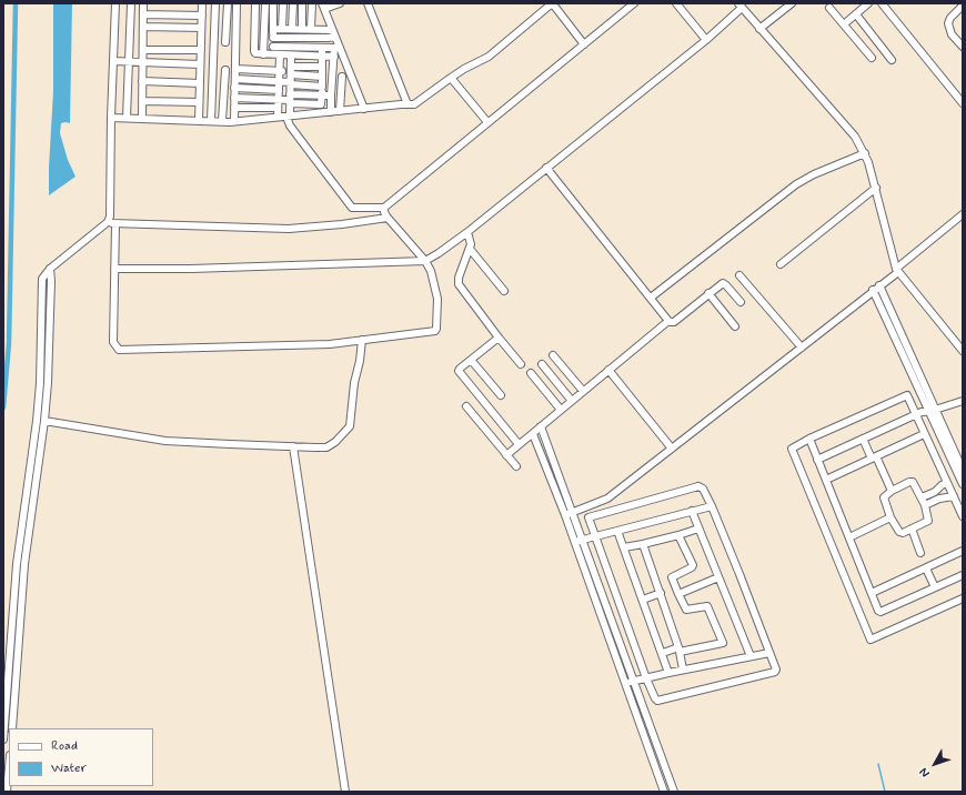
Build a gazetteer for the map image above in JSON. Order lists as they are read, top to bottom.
{
  "legend": ["Road", "Water"],
  "north": "bottom left"
}
